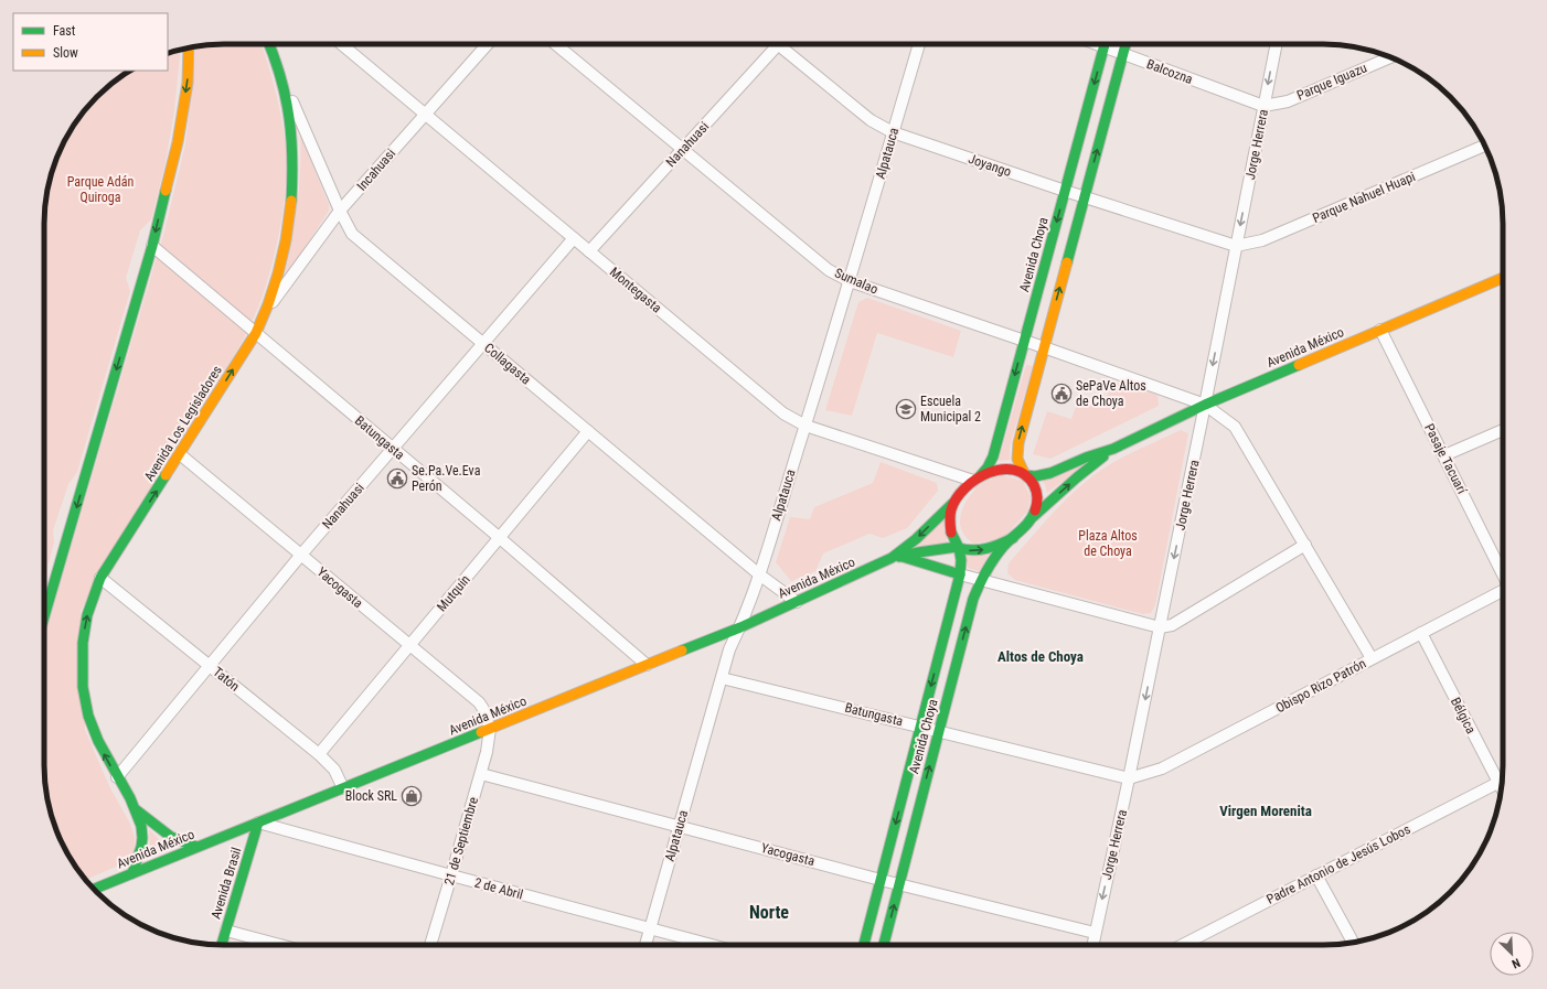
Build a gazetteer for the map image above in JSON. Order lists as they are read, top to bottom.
{
  "streets": {
    "main road": [
      "Avenida Choya",
      "Avenida México",
      "Avenida Los Legisladores",
      "Avenida Brasil"
    ],
    "street": [
      "Balcozna",
      "Parque Iguazu",
      "Nanahuasi",
      "Jorge Herrera",
      "Alpatauca",
      "Joyango",
      "Incahuasi",
      "Parque Nahuel Huapi",
      "Sumalao",
      "Montegasta",
      "Collagasta",
      "Batungasta",
      "Pasaje Tacuarí",
      "Yacogasta",
      "Mutquín",
      "Tatón",
      "Obispo Rizo Patrón",
      "Bélgica",
      "21 de Septiembre",
      "Padre Antonio de Jesús Lobos",
      "2 de Abril"
    ]
  },
  "crossings": [
    ["Balcozna", "Parque Iguazu"],
    ["Balcozna", "Jorge Herrera"],
    ["Parque Iguazu", "Jorge Herrera"],
    ["Nanahuasi", "Sumalao"],
    ["Nanahuasi", "Montegasta"],
    ["Nanahuasi", "Collagasta"],
    ["Nanahuasi", "Avenida Los Legisladores"],
    ["Nanahuasi", "Batungasta"],
    ["Nanahuasi", "Yacogasta"],
    ["Nanahuasi", "Tatón"],
    ["Jorge Herrera", "Joyango"],
    ["Jorge Herrera", "Parque Nahuel Huapi"],
    ["Jorge Herrera", "Sumalao"],
    ["Jorge Herrera", "Avenida México"],
    ["Jorge Herrera", "Batungasta"],
    ["Jorge Herrera", "Yacogasta"],
    ["Jorge Herrera", "Obispo Rizo Patrón"],
    ["Alpatauca", "Joyango"],
    ["Alpatauca", "Sumalao"],
    ["Alpatauca", "Montegasta"],
    ["Alpatauca", "Avenida México"],
    ["Alpatauca", "Collagasta"],
    ["Alpatauca", "Batungasta"],
    ["Alpatauca", "Yacogasta"],
    ["Alpatauca", "2 de Abril"],
    ["Joyango", "Parque Nahuel Huapi"],
    ["Joyango", "Avenida Choya"],
    ["Incahuasi", "Montegasta"],
    ["Incahuasi", "Collagasta"],
    ["Incahuasi", "Avenida Los Legisladores"],
    ["Avenida Choya", "Sumalao"],
    ["Avenida Choya", "Montegasta"],
    ["Avenida Choya", "Avenida México"],
    ["Avenida Choya", "Batungasta"],
    ["Avenida Choya", "Yacogasta"],
    ["Sumalao", "Avenida México"],
    ["Sumalao", "Obispo Rizo Patrón"],
    ["Montegasta", "Avenida México"],
    ["Avenida México", "Collagasta"],
    ["Avenida México", "Avenida Los Legisladores"],
    ["Avenida México", "Batungasta"],
    ["Avenida México", "Pasaje Tacuarí"],
    ["Avenida México", "Yacogasta"],
    ["Avenida México", "Tatón"],
    ["Avenida México", "21 de Septiembre"],
    ["Avenida México", "Avenida Brasil"],
    ["Avenida México", "2 de Abril"],
    ["Collagasta", "Avenida Los Legisladores"],
    ["Collagasta", "Mutquín"],
    ["Avenida Los Legisladores", "Batungasta"],
    ["Avenida Los Legisladores", "Yacogasta"],
    ["Avenida Los Legisladores", "Tatón"],
    ["Batungasta", "Mutquín"],
    ["Batungasta", "Obispo Rizo Patrón"],
    ["Yacogasta", "Mutquín"],
    ["Yacogasta", "21 de Septiembre"],
    ["Mutquín", "Tatón"],
    ["Obispo Rizo Patrón", "Bélgica"],
    ["Bélgica", "Padre Antonio de Jesús Lobos"],
    ["21 de Septiembre", "2 de Abril"],
    ["Avenida Brasil", "2 de Abril"]
  ],
  "one_way": ["Jorge Herrera"],
  "districts": ["Altos de Choya", "Virgen Morenita", "Norte"],
  "parks": ["Parque Adán Quiroga", "Plaza Altos de Choya"],
  "places": {
    "public building": ["SePaVe Altos de Choya", "Se.Pa.Ve.Eva Perón"],
    "school or university": ["Escuela Municipal 2"],
    "shop": ["Block SRL"]
  },
  "legend": ["Fast", "Slow"],
  "north": "bottom right"
}
